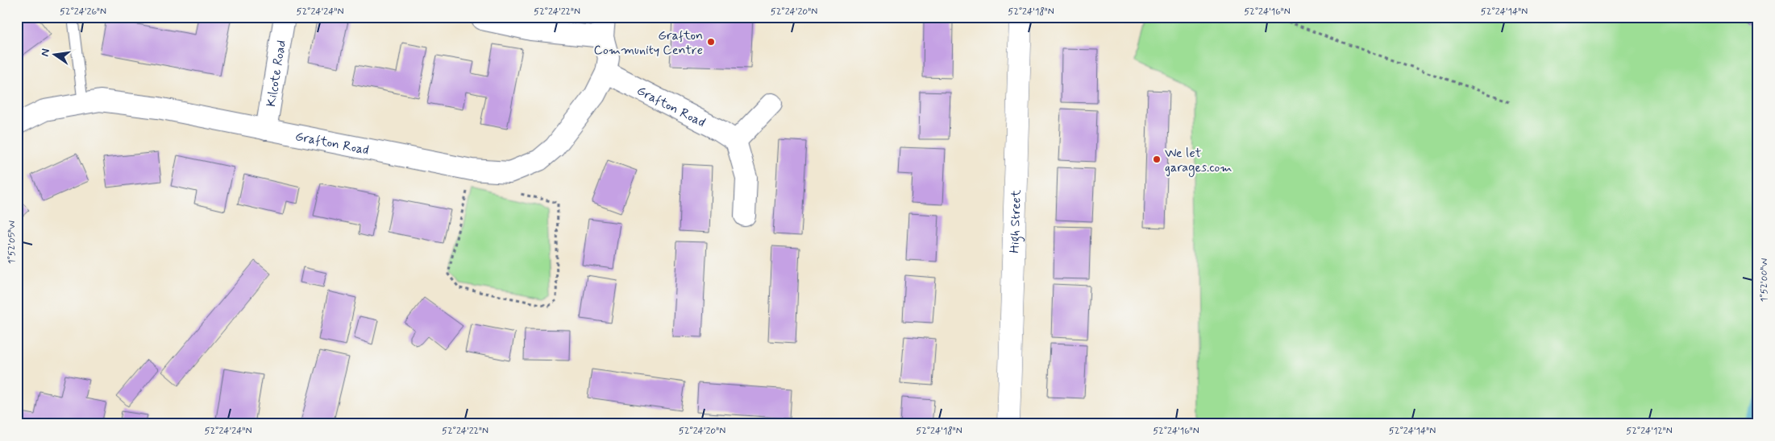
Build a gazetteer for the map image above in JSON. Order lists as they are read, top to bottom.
{
  "streets": {
    "street": ["Kilcote Road", "Grafton Road", "High Street"]
  },
  "crossings": [
    ["Kilcote Road", "Grafton Road"]
  ],
  "places": ["Grafton Community Centre", "We let garages.com"],
  "north": "left",
  "coordinates": [
    "52°24'26\"N",
    "52°24'24\"N",
    "52°24'22\"N",
    "52°24'20\"N",
    "52°24'18\"N",
    "52°24'16\"N",
    "52°24'14\"N",
    "1°52'05\"W",
    "1°52'00\"W",
    "52°24'12\"N"
  ]
}
